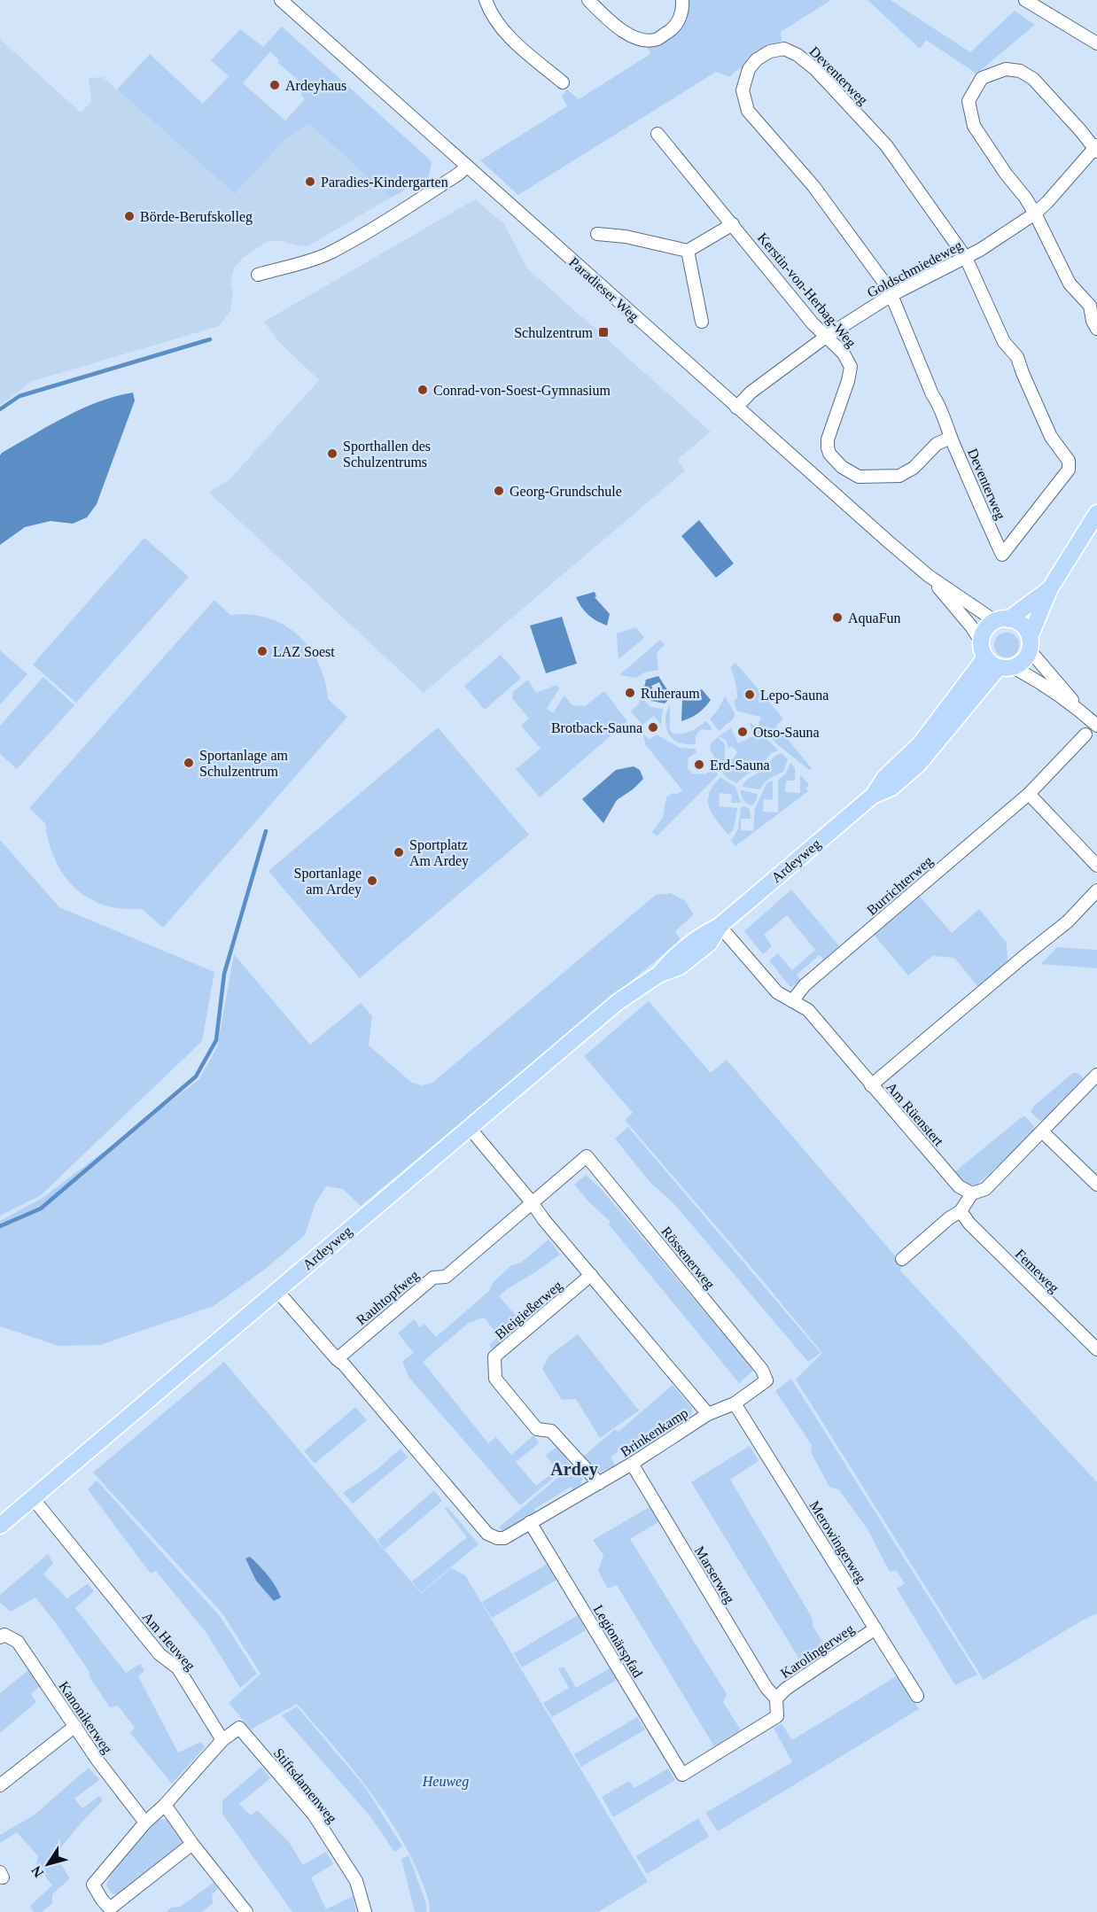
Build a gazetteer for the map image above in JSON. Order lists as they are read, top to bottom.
{
  "streets": {
    "main road": ["Paradieser Weg", "Ardeyweg"],
    "street": [
      "Deventerweg",
      "Goldschmiedeweg",
      "Kerstin-von-Herbag-Weg",
      "Burrichterweg",
      "Am Rüenstert",
      "Rössenerweg",
      "Femeweg",
      "Rauhtopfweg",
      "Bleigießerweg",
      "Brinkenkamp",
      "Merowingerweg",
      "Marserweg",
      "Am Heuweg",
      "Legionärspfad",
      "Karolingerweg",
      "Kanonikerweg",
      "Stiftsdamenweg"
    ]
  },
  "crossings": [
    ["Deventerweg", "Goldschmiedeweg"],
    ["Deventerweg", "Kerstin-von-Herbag-Weg"],
    ["Goldschmiedeweg", "Paradieser Weg"],
    ["Goldschmiedeweg", "Kerstin-von-Herbag-Weg"],
    ["Paradieser Weg", "Ardeyweg"],
    ["Ardeyweg", "Am Rüenstert"],
    ["Ardeyweg", "Brinkenkamp"],
    ["Ardeyweg", "Am Heuweg"],
    ["Burrichterweg", "Am Rüenstert"],
    ["Rössenerweg", "Rauhtopfweg"],
    ["Rössenerweg", "Brinkenkamp"],
    ["Rössenerweg", "Merowingerweg"],
    ["Rauhtopfweg", "Brinkenkamp"],
    ["Bleigießerweg", "Brinkenkamp"],
    ["Brinkenkamp", "Marserweg"],
    ["Brinkenkamp", "Legionärspfad"],
    ["Merowingerweg", "Karolingerweg"],
    ["Marserweg", "Karolingerweg"],
    ["Am Heuweg", "Stiftsdamenweg"],
    ["Legionärspfad", "Karolingerweg"]
  ],
  "districts": ["Ardey"],
  "parks": ["Heuweg"],
  "places": {
    "other": [
      "Ardeyhaus",
      "Paradies-Kindergarten",
      "Börde-Berufskolleg",
      "Conrad-von-Soest-Gymnasium",
      "Sporthallen des Schulzentrums",
      "Georg-Grundschule",
      "AquaFun",
      "LAZ Soest",
      "Ruheraum",
      "Lepo-Sauna",
      "Brotback-Sauna",
      "Otso-Sauna",
      "Sportanlage am Schulzentrum",
      "Erd-Sauna",
      "Sportplatz Am Ardey",
      "Sportanlage am Ardey"
    ],
    "transit": ["Schulzentrum"]
  },
  "north": "bottom left"
}
